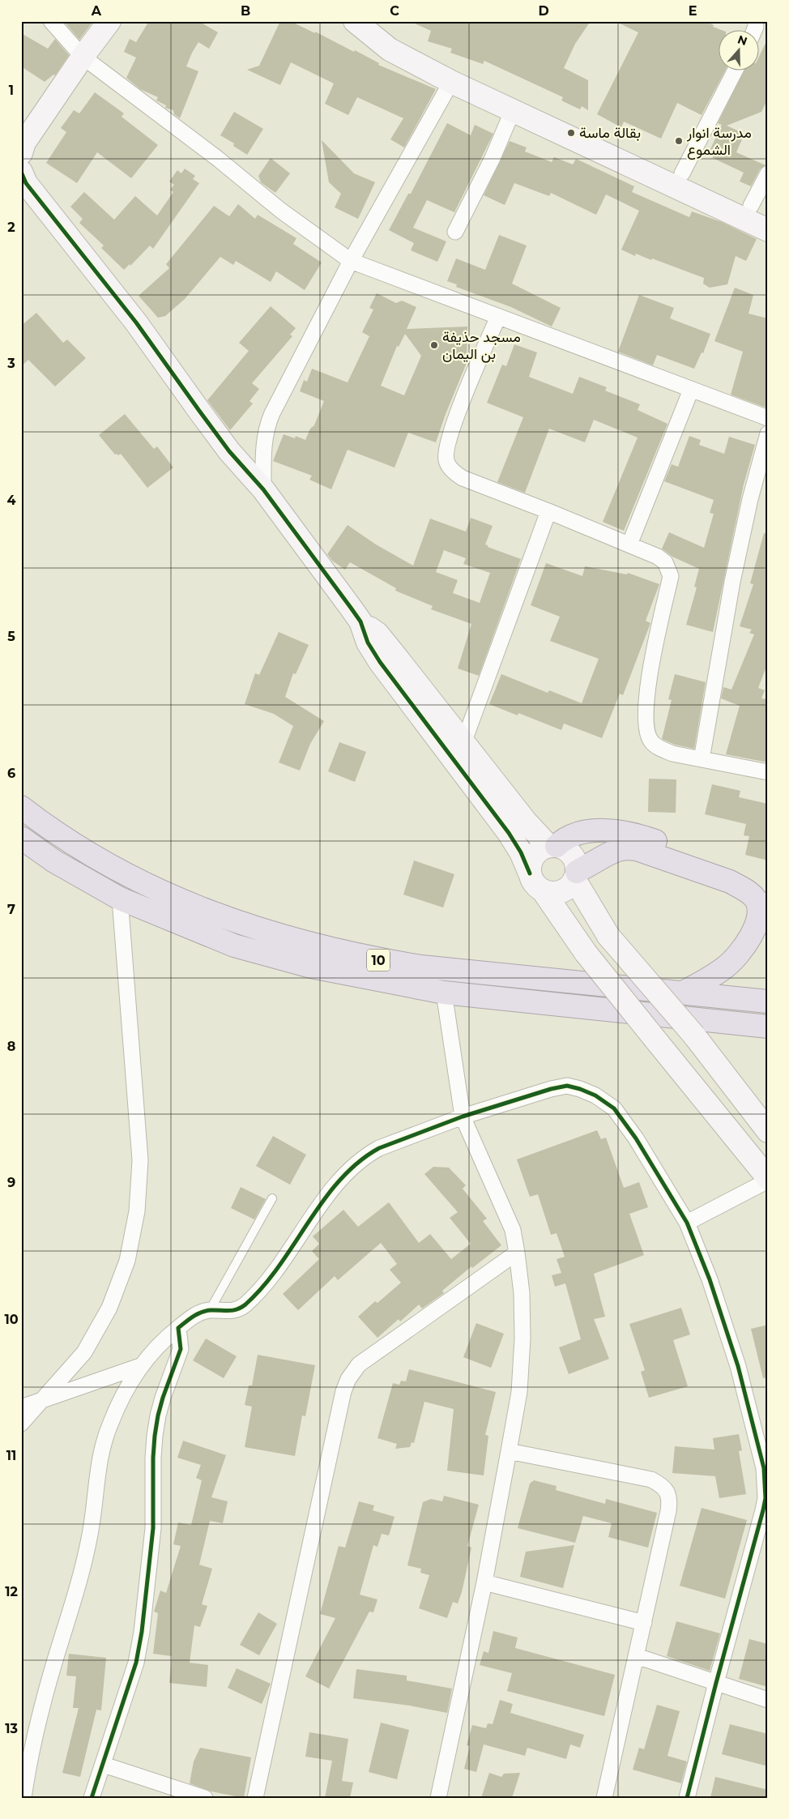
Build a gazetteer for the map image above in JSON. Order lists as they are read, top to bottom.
{
  "streets": {
    "highway": ["10"]
  },
  "places": ["بقالة ماسة", "مدرسة انوار الشموع", "مسجد حذيفة بن اليمان"],
  "north": "top",
  "grid": {
    "columns": [
      "A",
      "B",
      "C",
      "D",
      "E"
    ],
    "rows": [
      "1",
      "2",
      "3",
      "4",
      "5",
      "6",
      "7",
      "8",
      "9",
      "10",
      "11",
      "12",
      "13"
    ]
  }
}
